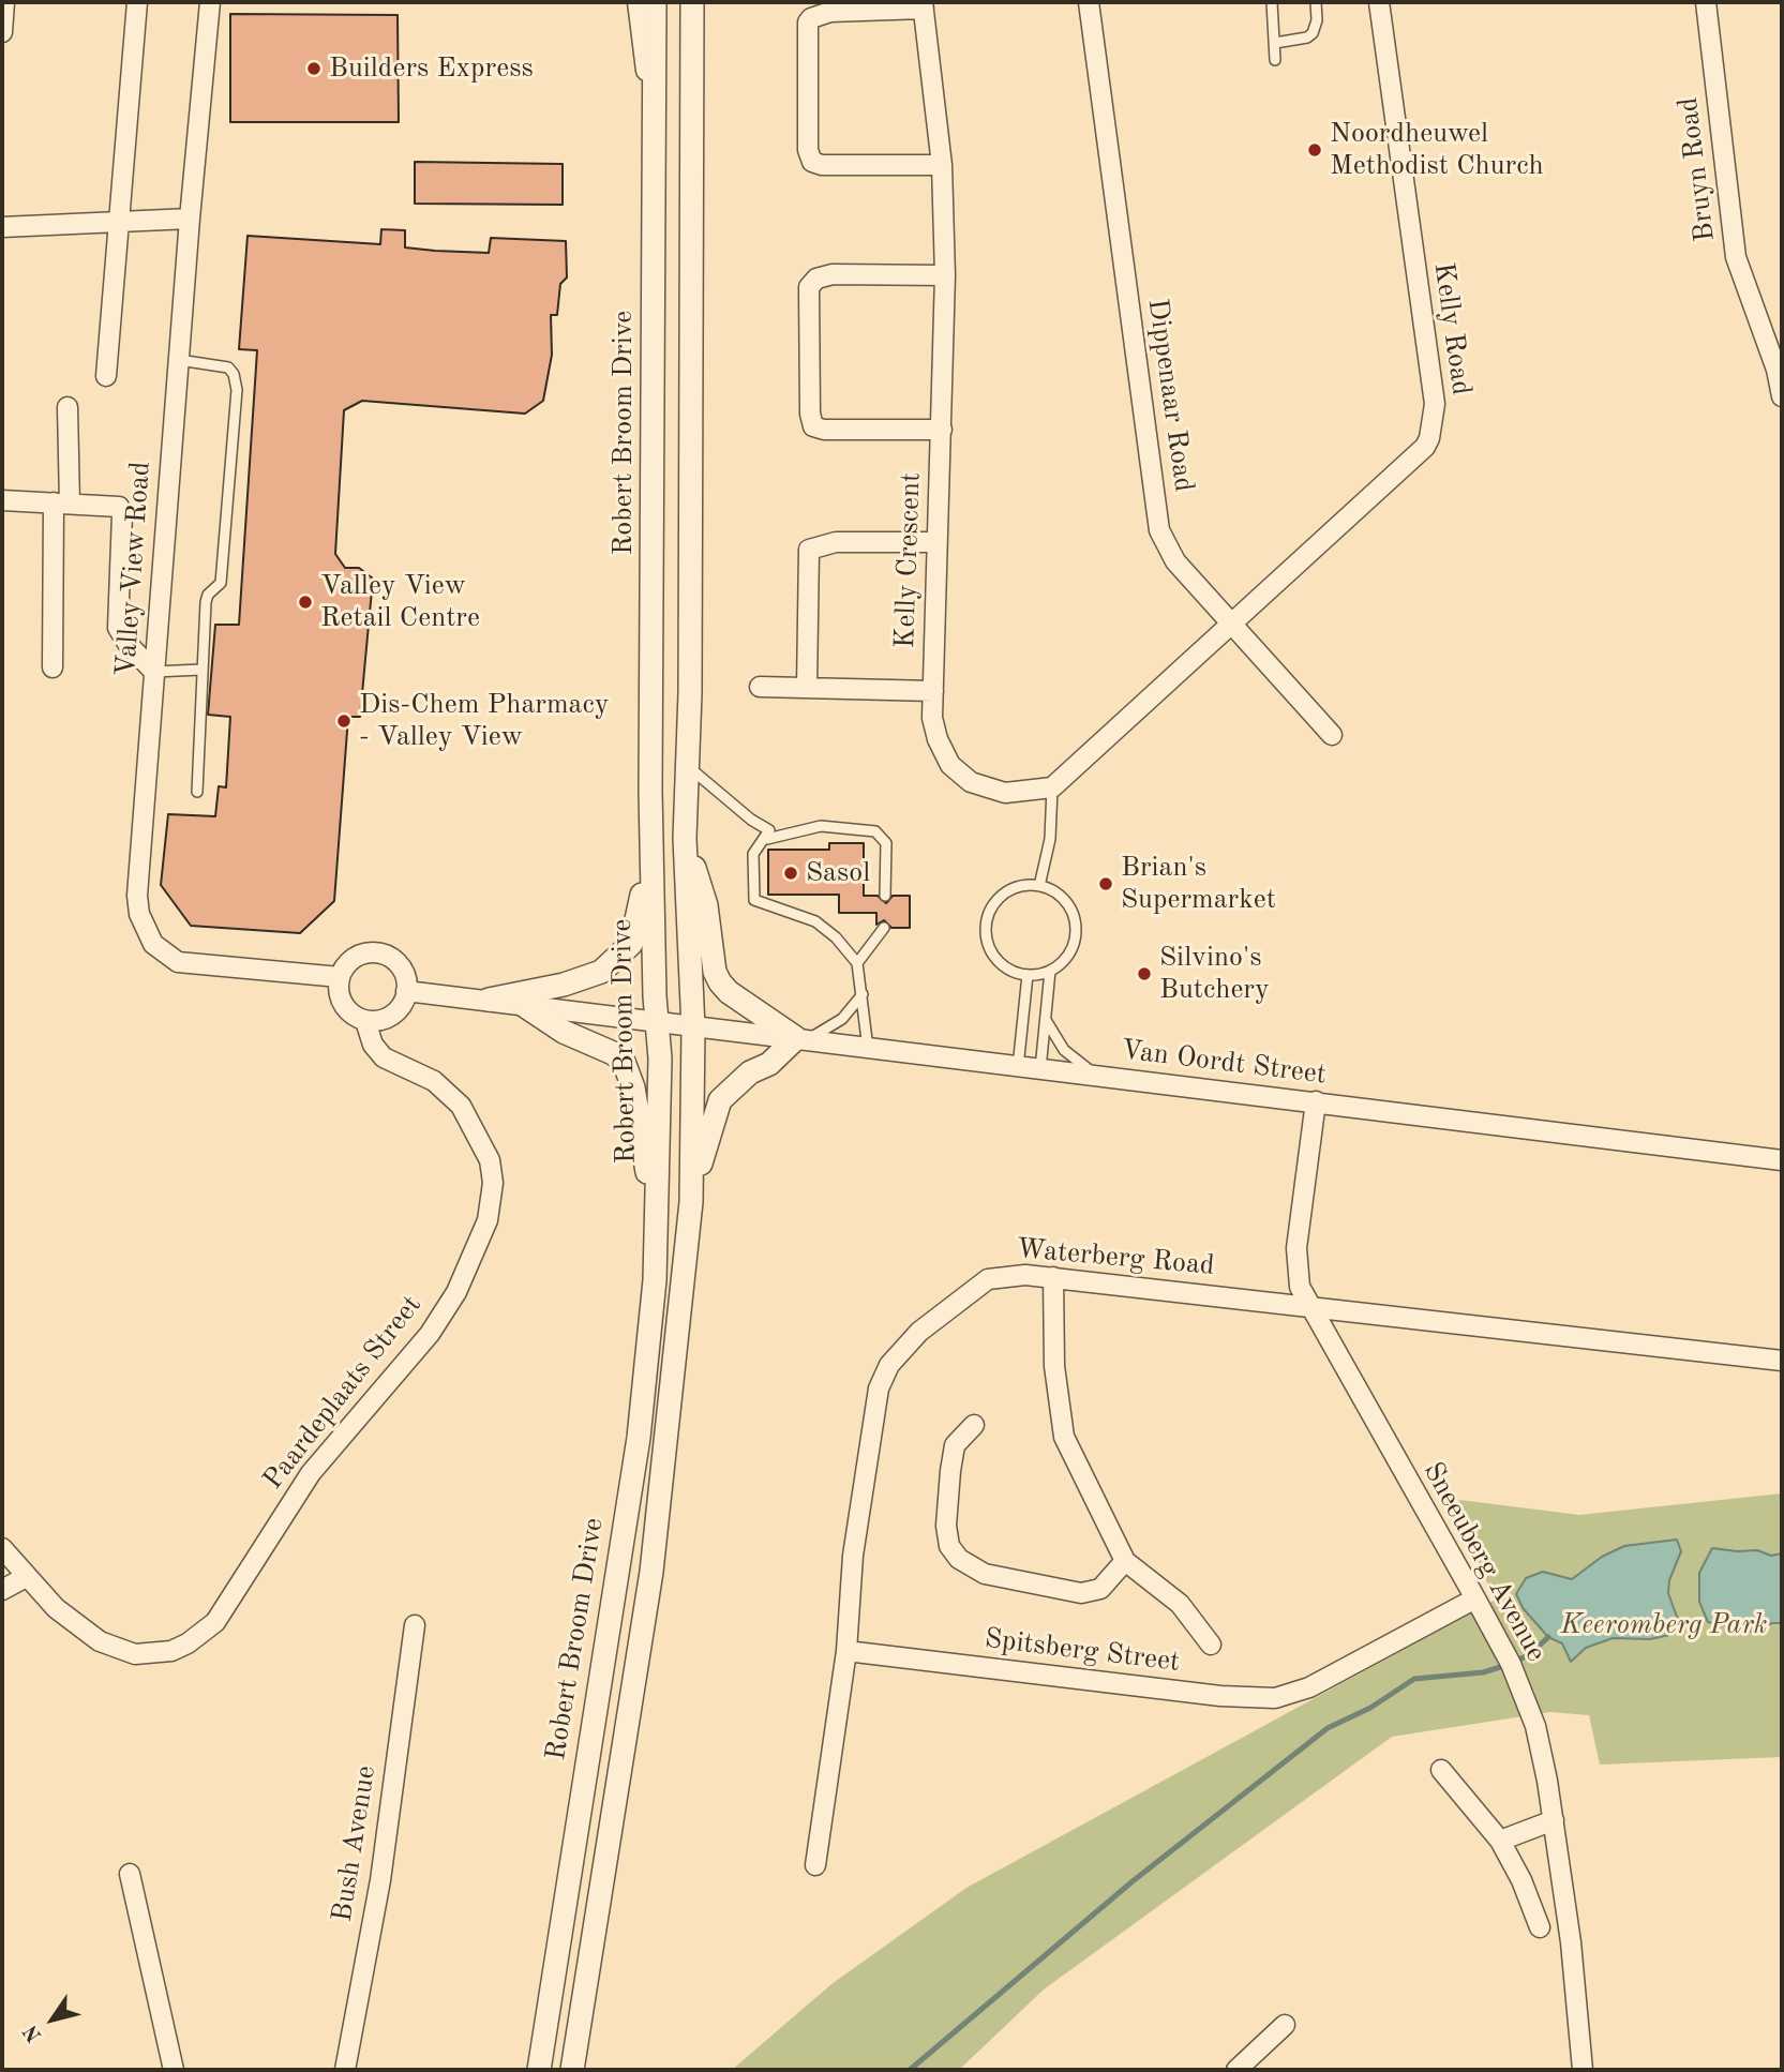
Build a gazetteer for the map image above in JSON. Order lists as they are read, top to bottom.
{
  "streets": {
    "street": [
      "Bruyn Road",
      "Kelly Road",
      "Dippenaar Road",
      "Robert Broom Drive",
      "Kelly Crescent",
      "Valley View Road",
      "Van Oordt Street",
      "Waterberg Road",
      "Paardeplaats Street",
      "Sneeuberg Avenue",
      "Spitsberg Street",
      "Bush Avenue"
    ]
  },
  "crossings": [
    ["Kelly Road", "Dippenaar Road"],
    ["Robert Broom Drive", "Van Oordt Street"],
    ["Valley View Road", "Paardeplaats Street"],
    ["Van Oordt Street", "Sneeuberg Avenue"],
    ["Waterberg Road", "Sneeuberg Avenue"],
    ["Waterberg Road", "Spitsberg Street"],
    ["Sneeuberg Avenue", "Spitsberg Street"]
  ],
  "parks": ["Keeromberg Park"],
  "places": [
    "Builders Express",
    "Noordheuwel Methodist Church",
    "Valley View Retail Centre",
    "Dis-Chem Pharmacy - Valley View",
    "Sasol",
    "Brian's Supermarket",
    "Silvino's Butchery"
  ],
  "north": "bottom left"
}
